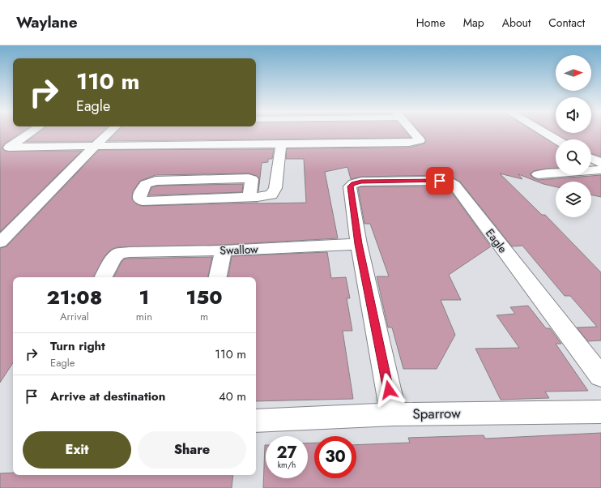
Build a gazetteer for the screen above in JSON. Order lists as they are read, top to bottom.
{
  "streets": {
    "street": ["Eagle", "Swallow", "Sparrow"]
  },
  "crossings": [
    ["Eagle", "Swallow"]
  ],
  "north": "right",
  "page": {
    "header": "Waylane",
    "nav": [
      "Home",
      "Map",
      "About",
      "Contact"
    ],
    "turn": ["110 m", "Eagle"],
    "eta": [
      "21:08",
      "Arrival",
      "1",
      "min",
      "150",
      "m"
    ],
    "list": [
      {
        "name": "Turn right",
        "note": "Eagle",
        "value": "110 m"
      },
      {
        "name": "Arrive at destination",
        "value": "40 m"
      }
    ],
    "buttons": ["Exit", "Share"],
    "speed": "27 km/h",
    "limit": "30"
  }
}
